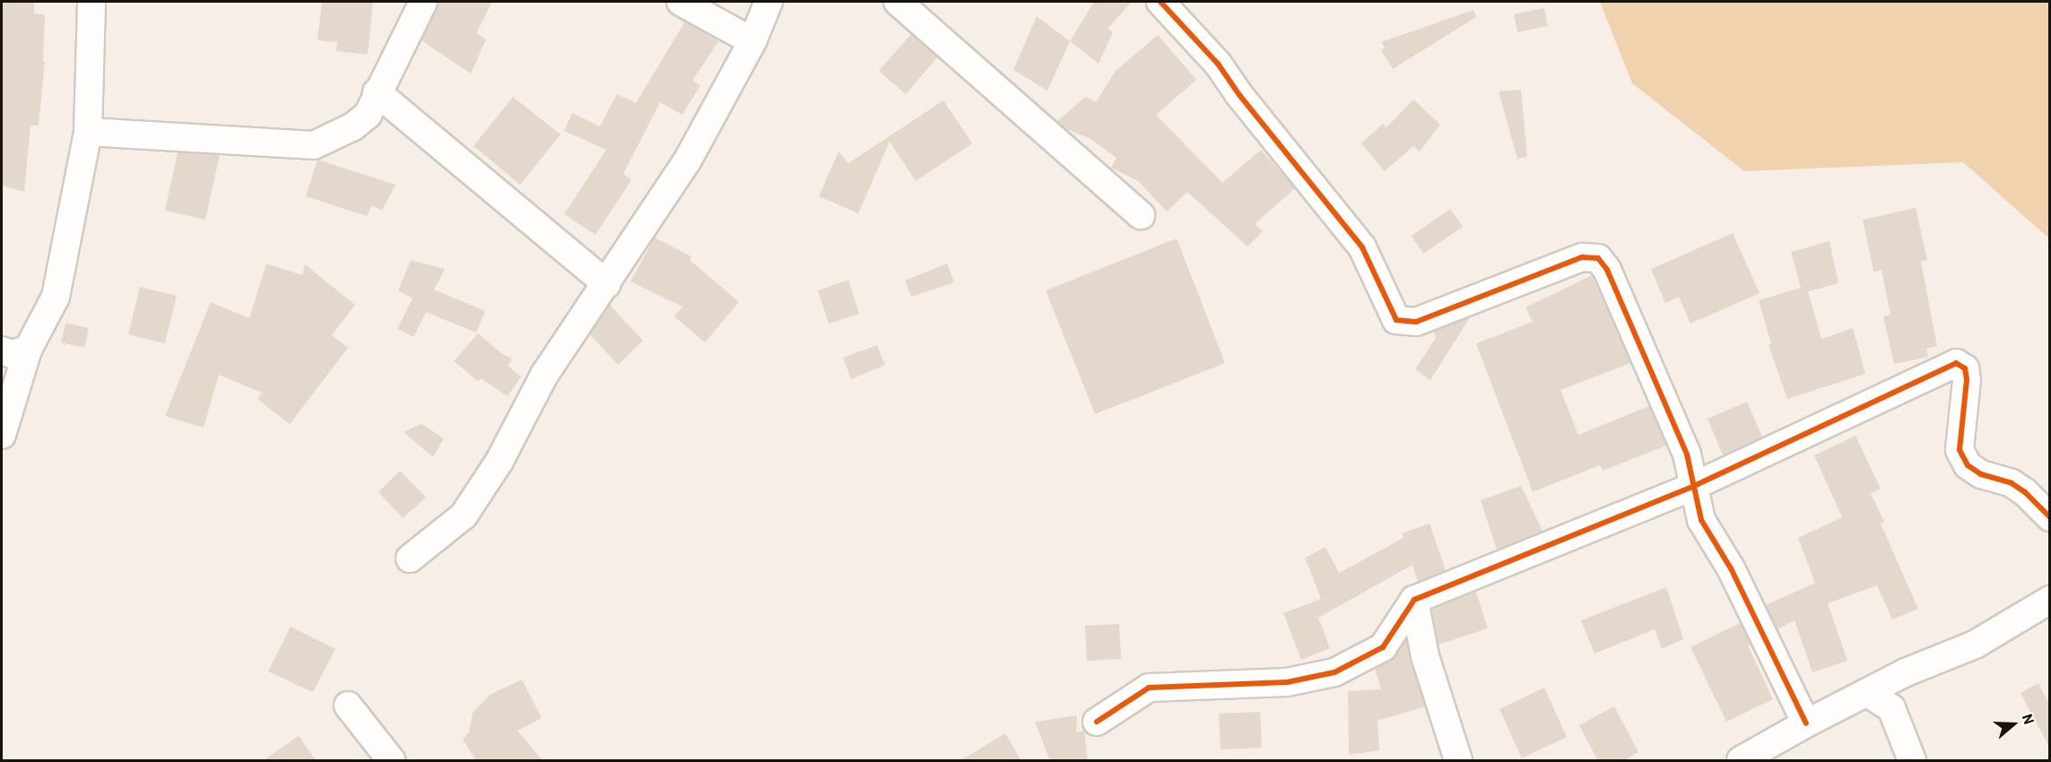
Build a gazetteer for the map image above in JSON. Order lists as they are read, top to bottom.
{
  "north": "right"
}
